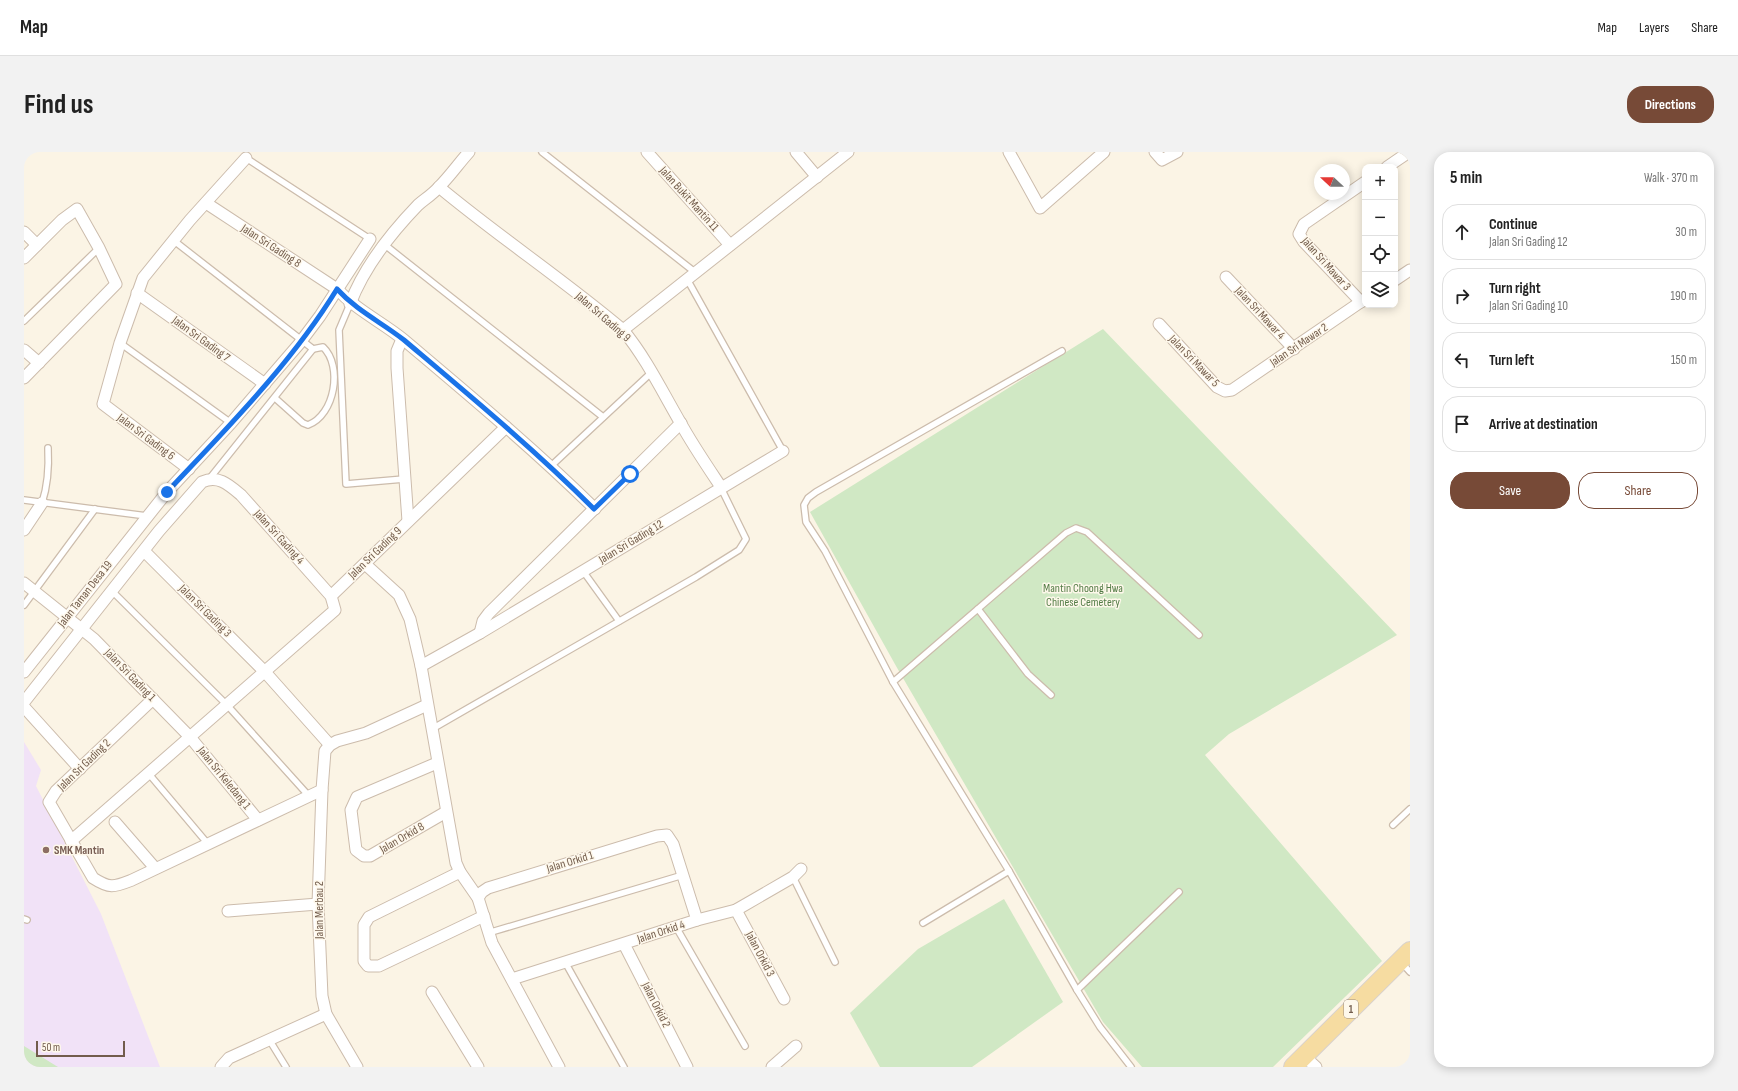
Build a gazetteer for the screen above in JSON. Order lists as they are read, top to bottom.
{
  "streets": {
    "main road": ["1"],
    "street": [
      "Jalan Bukit Mantin 11",
      "Jalan Sri Gading 8",
      "Jalan Sri Mawar 3",
      "Jalan Sri Mawar 4",
      "Jalan Sri Gading 9",
      "Jalan Sri Gading 7",
      "Jalan Sri Mawar 2",
      "Jalan Sri Mawar 5",
      "Jalan Sri Gading 6",
      "Jalan Sri Gading 4",
      "Jalan Sri Gading 12",
      "Jalan Taman Desa 19",
      "Jalan Sri Gading 3",
      "Jalan Sri Gading 1",
      "Jalan Sri Gading 2",
      "Jalan Sri Keledang 1",
      "Jalan Orkid 8",
      "Jalan Orkid 1",
      "Jalan Merbau 2",
      "Jalan Orkid 4",
      "Jalan Orkid 3",
      "Jalan Orkid 2"
    ]
  },
  "crossings": [
    ["Jalan Sri Gading 8", "Jalan Sri Gading 9"],
    ["Jalan Sri Gading 8", "Jalan Taman Desa 19"],
    ["Jalan Sri Mawar 4", "Jalan Sri Mawar 2"],
    ["Jalan Sri Gading 9", "Jalan Sri Gading 4"],
    ["Jalan Sri Gading 9", "Jalan Sri Gading 12"],
    ["Jalan Sri Gading 7", "Jalan Taman Desa 19"],
    ["Jalan Sri Mawar 2", "Jalan Sri Mawar 5"],
    ["Jalan Sri Gading 6", "Jalan Taman Desa 19"],
    ["Jalan Sri Gading 4", "Jalan Sri Gading 3"],
    ["Jalan Taman Desa 19", "Jalan Sri Gading 1"],
    ["Jalan Sri Gading 3", "Jalan Merbau 2"],
    ["Jalan Sri Gading 1", "Jalan Sri Gading 2"],
    ["Jalan Sri Gading 1", "Jalan Sri Keledang 1"],
    ["Jalan Orkid 4", "Jalan Orkid 3"],
    ["Jalan Orkid 4", "Jalan Orkid 2"]
  ],
  "parks": ["Mantin Choong Hwa Chinese Cemetery"],
  "places": ["SMK Mantin"],
  "scale_bar": "50 m",
  "north": "left",
  "page": {
    "header": "Map",
    "nav": ["Map", "Layers", "Share"],
    "buttons": [
      "Directions",
      ["Save", "Share"]
    ],
    "title": "Find us",
    "heading": ["5 min", "Walk · 370 m"],
    "map_buttons": ["+", "−"],
    "list": [
      ["Continue", "Jalan Sri Gading 12", "30 m"],
      ["Turn right", "Jalan Sri Gading 10", "190 m"],
      ["Turn left", "150 m"],
      "Arrive at destination"
    ],
    "scale": "50 m"
  }
}
